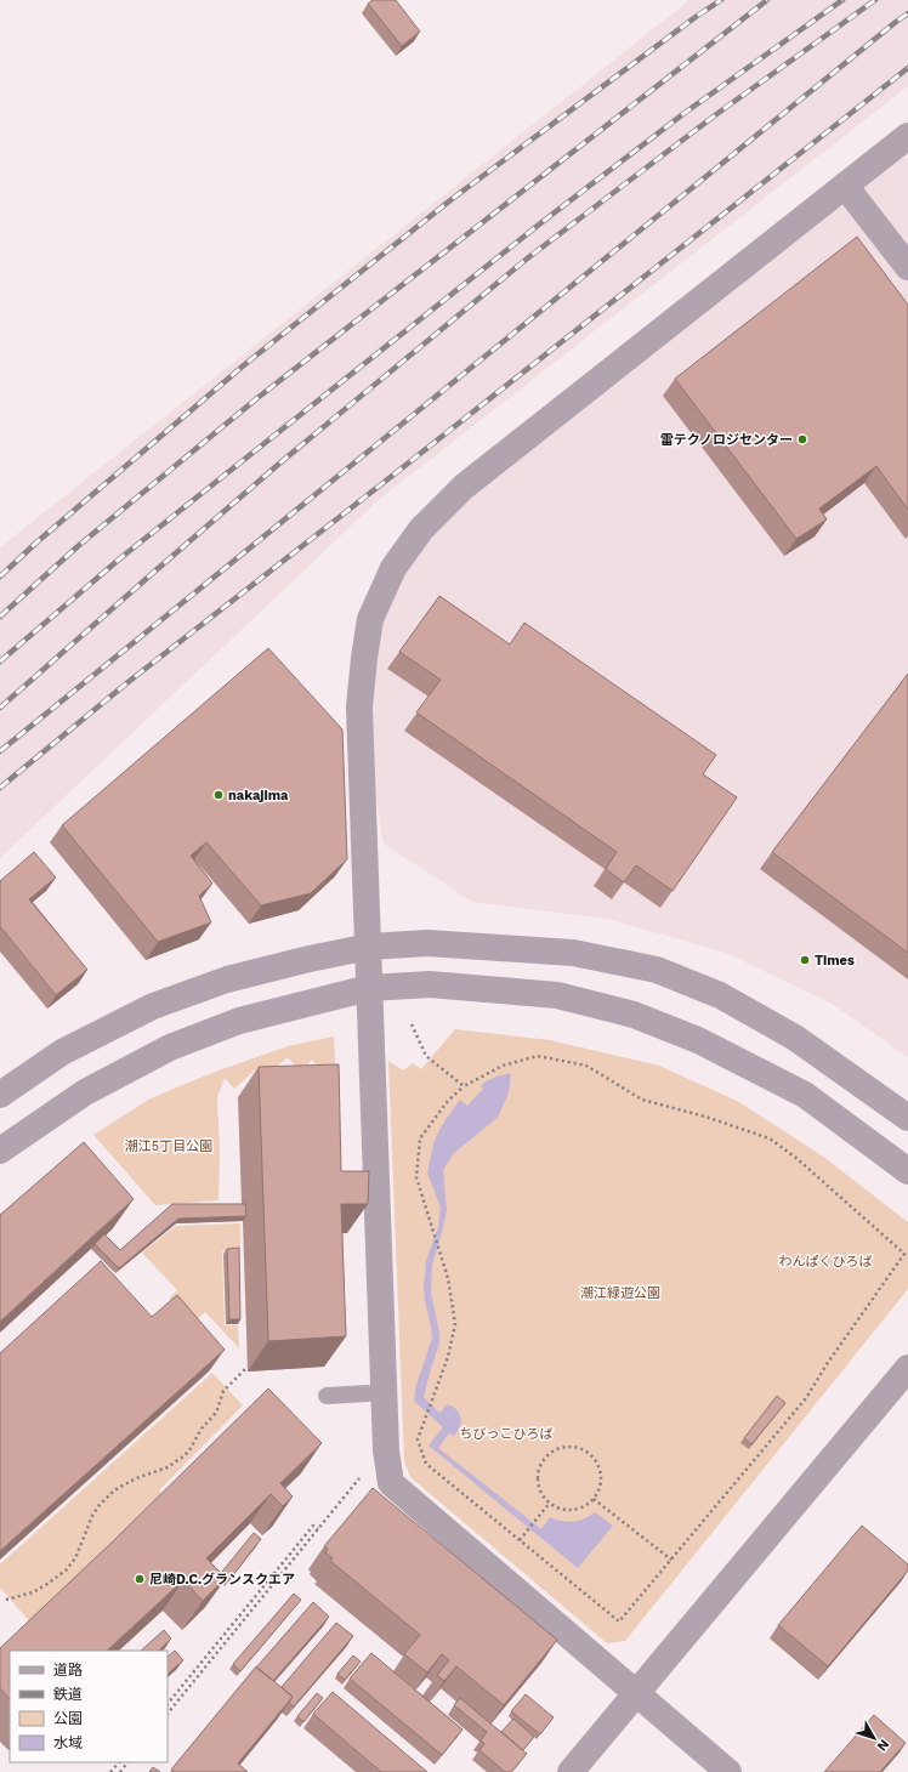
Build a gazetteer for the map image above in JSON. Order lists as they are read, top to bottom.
{
  "parks": [
    "潮江5丁目公園",
    "わんぱくひろば",
    "潮江緑遊公園",
    "ちびっこひろば"
  ],
  "places": [
    "雷テクノロジセンター",
    "nakajima",
    "Times",
    "尼崎D.C.グランスクエア"
  ],
  "legend": [
    "道路",
    "鉄道",
    "公園",
    "水域"
  ],
  "north": "bottom right"
}
